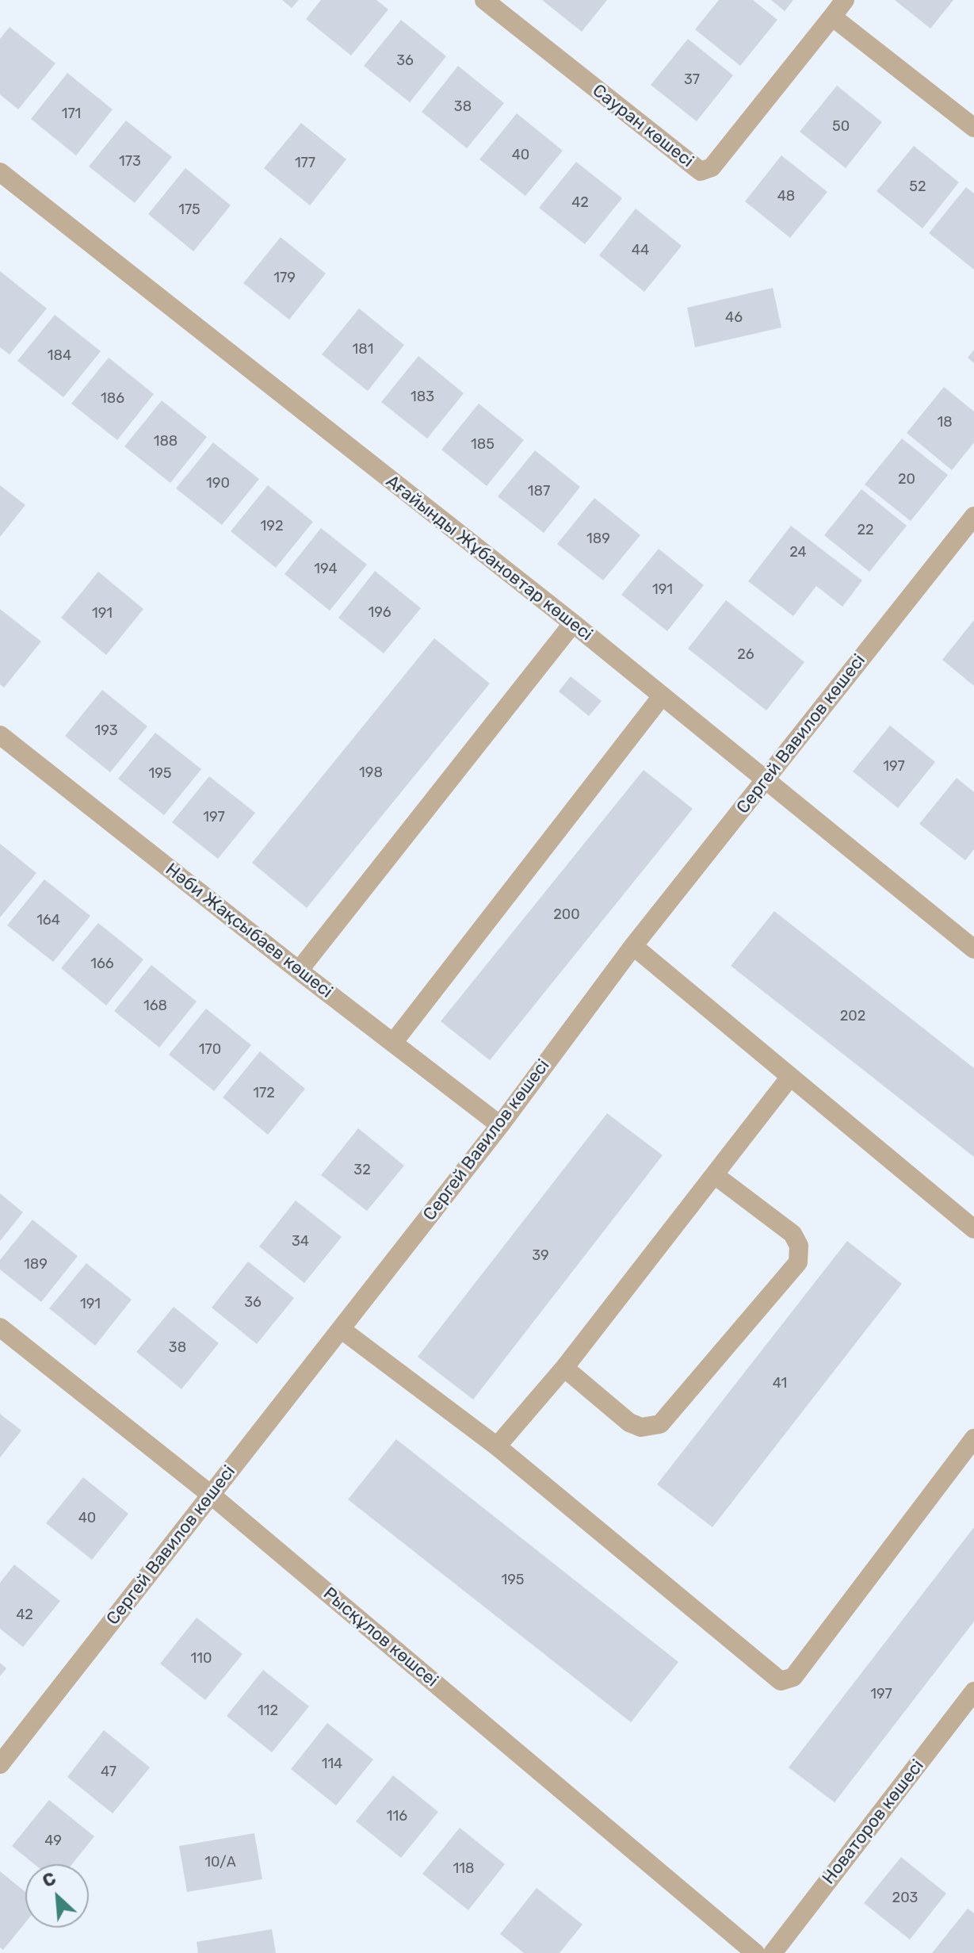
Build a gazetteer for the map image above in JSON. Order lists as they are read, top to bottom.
{
  "streets": {
    "street": [
      "Сауран көшесі",
      "Ағайынды Жұбановтар көшесі",
      "Сергей Вавилов көшесі",
      "Нәби Жақсыбаев көшесі",
      "Рысқұлов көшсеі",
      "Новаторов көшесі"
    ]
  },
  "crossings": [
    ["Ағайынды Жұбановтар көшесі", "Сергей Вавилов көшесі"],
    ["Сергей Вавилов көшесі", "Нәби Жақсыбаев көшесі"],
    ["Сергей Вавилов көшесі", "Рысқұлов көшсеі"]
  ],
  "house_numbers": [
    "36",
    "37",
    "38",
    "171",
    "50",
    "40",
    "173",
    "177",
    "52",
    "48",
    "42",
    "175",
    "44",
    "179",
    "46",
    "181",
    "184",
    "183",
    "186",
    "18",
    "188",
    "185",
    "20",
    "190",
    "187",
    "192",
    "22",
    "189",
    "24",
    "194",
    "191",
    "196",
    "191",
    "26",
    "193",
    "197",
    "198",
    "195",
    "197",
    "200",
    "164",
    "166",
    "168",
    "202",
    "170",
    "172",
    "32",
    "34",
    "39",
    "189",
    "36",
    "191",
    "38",
    "41",
    "40",
    "195",
    "42",
    "110",
    "197",
    "112",
    "114",
    "47",
    "116",
    "49",
    "10/А",
    "118",
    "203"
  ],
  "north": "top left"
}
